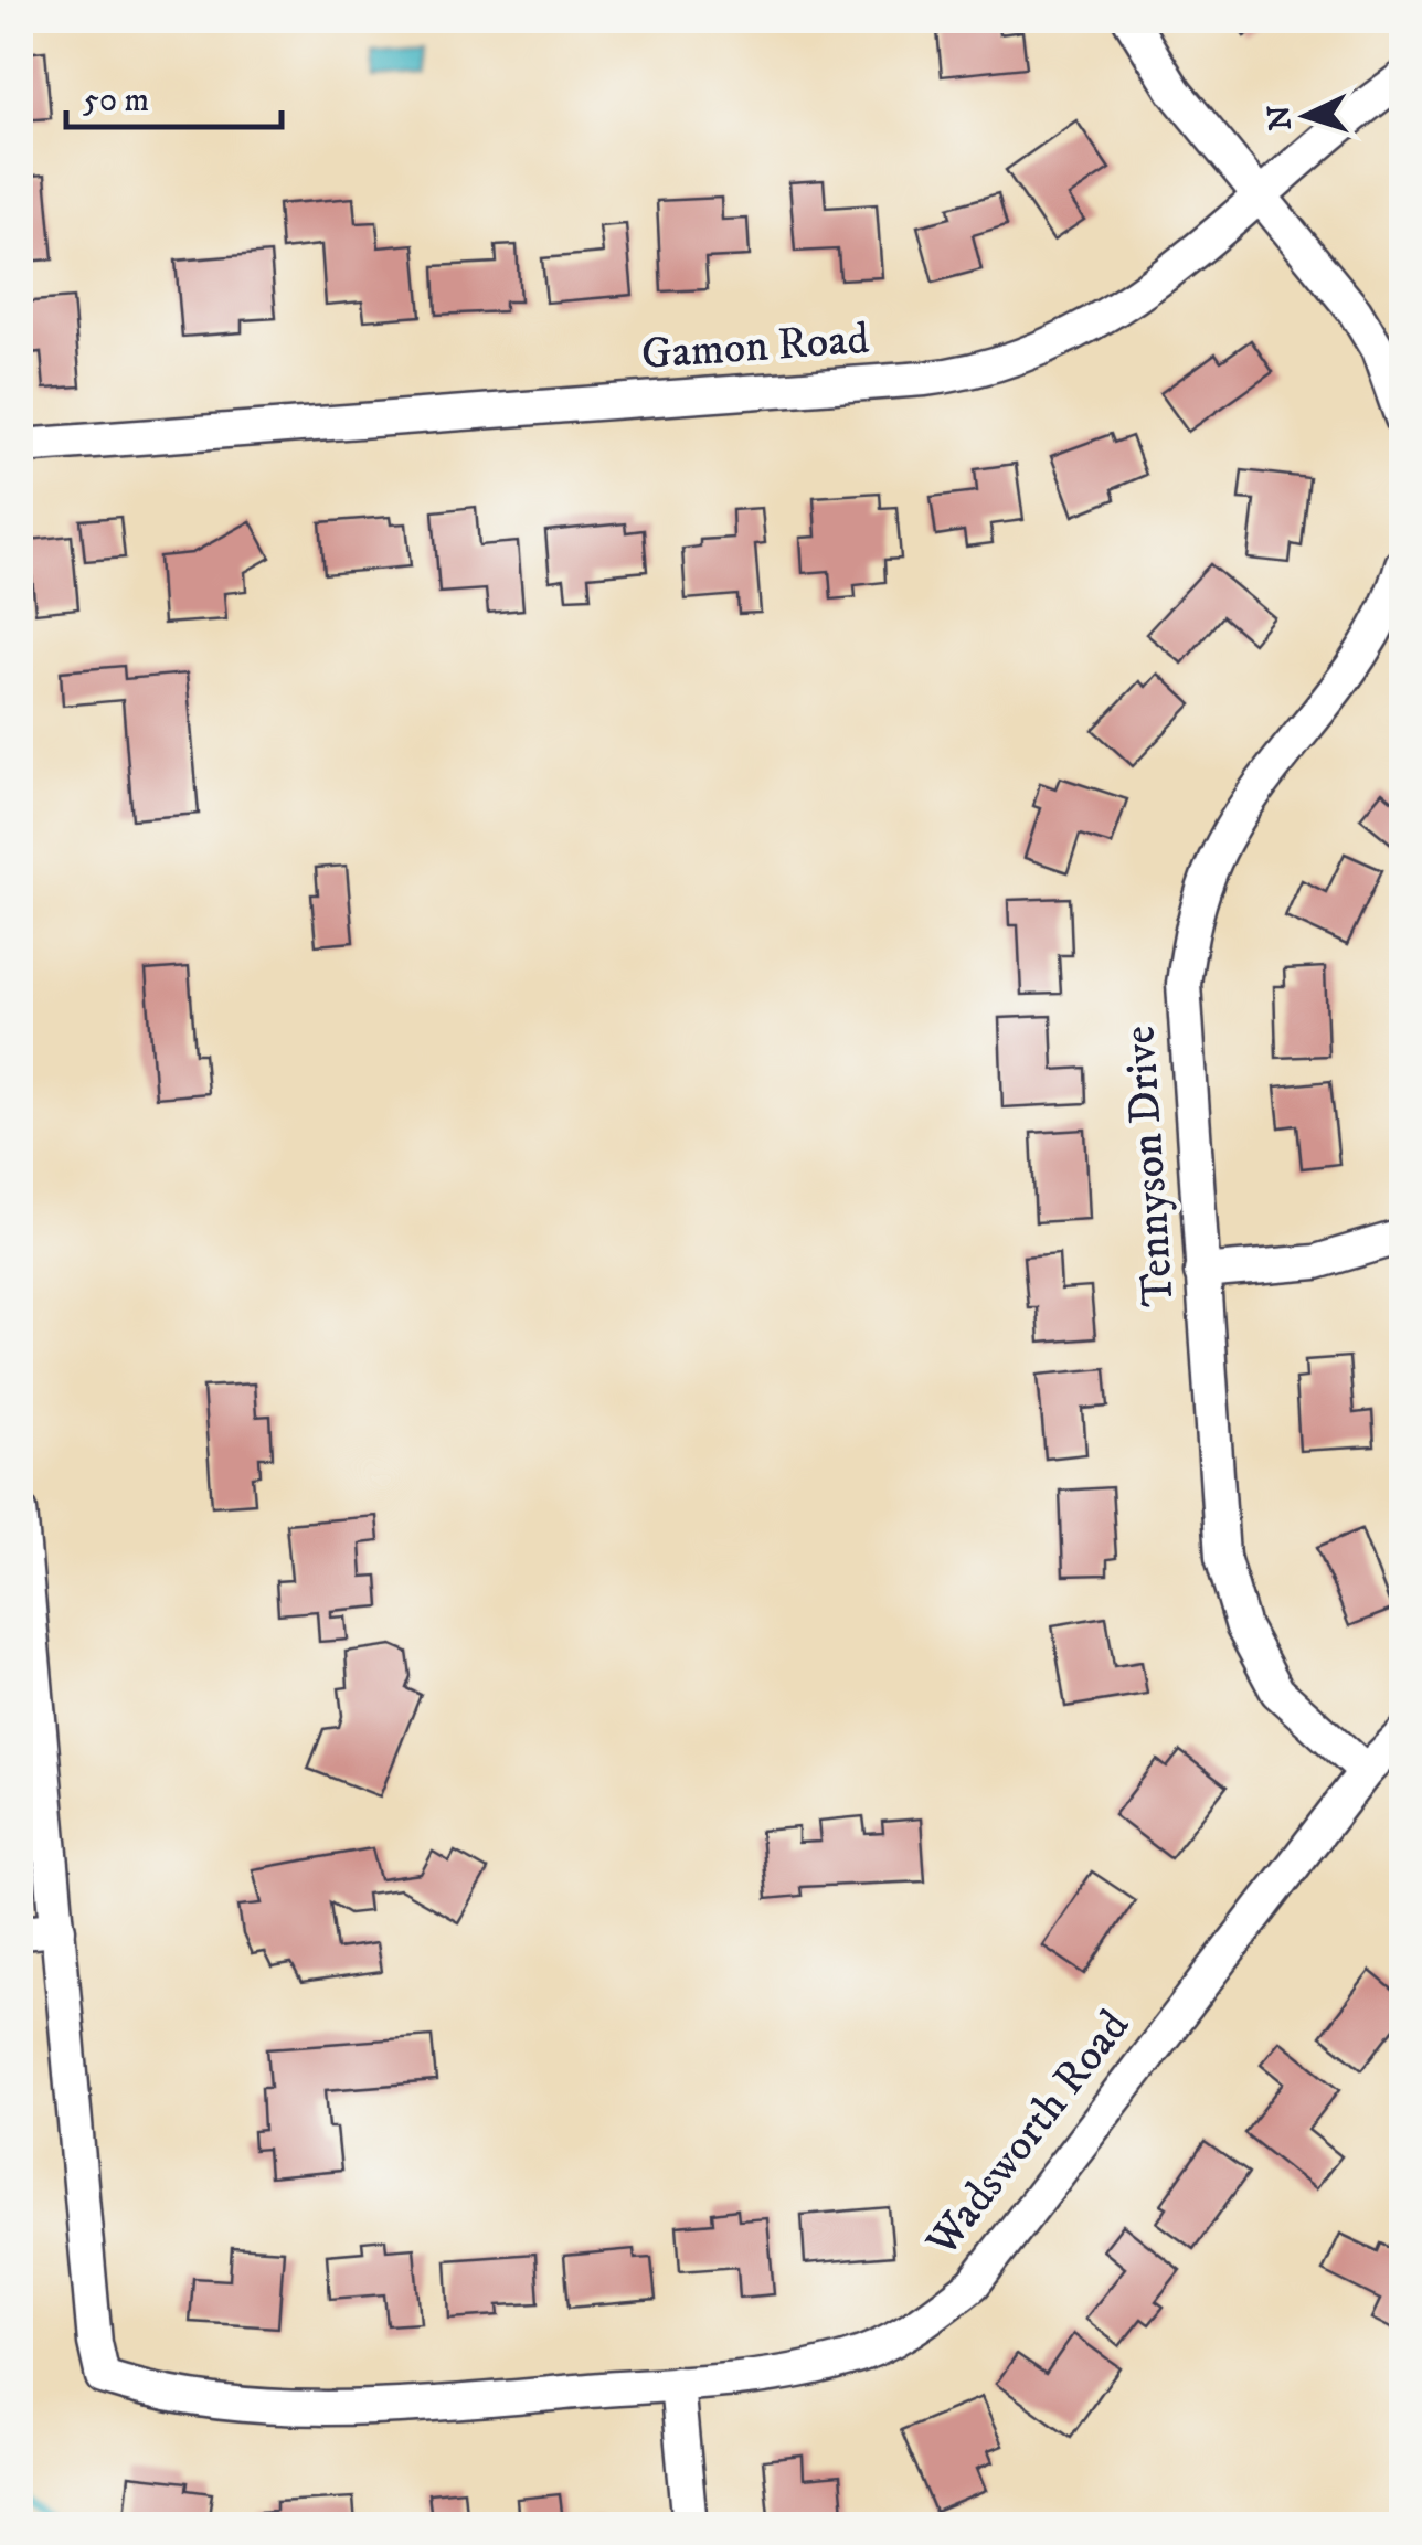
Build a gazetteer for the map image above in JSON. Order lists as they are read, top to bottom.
{
  "streets": {
    "street": ["Gamon Road", "Tennyson Drive", "Wadsworth Road"]
  },
  "crossings": [
    ["Tennyson Drive", "Wadsworth Road"]
  ],
  "scale_bar": "50 m",
  "north": "left"
}
